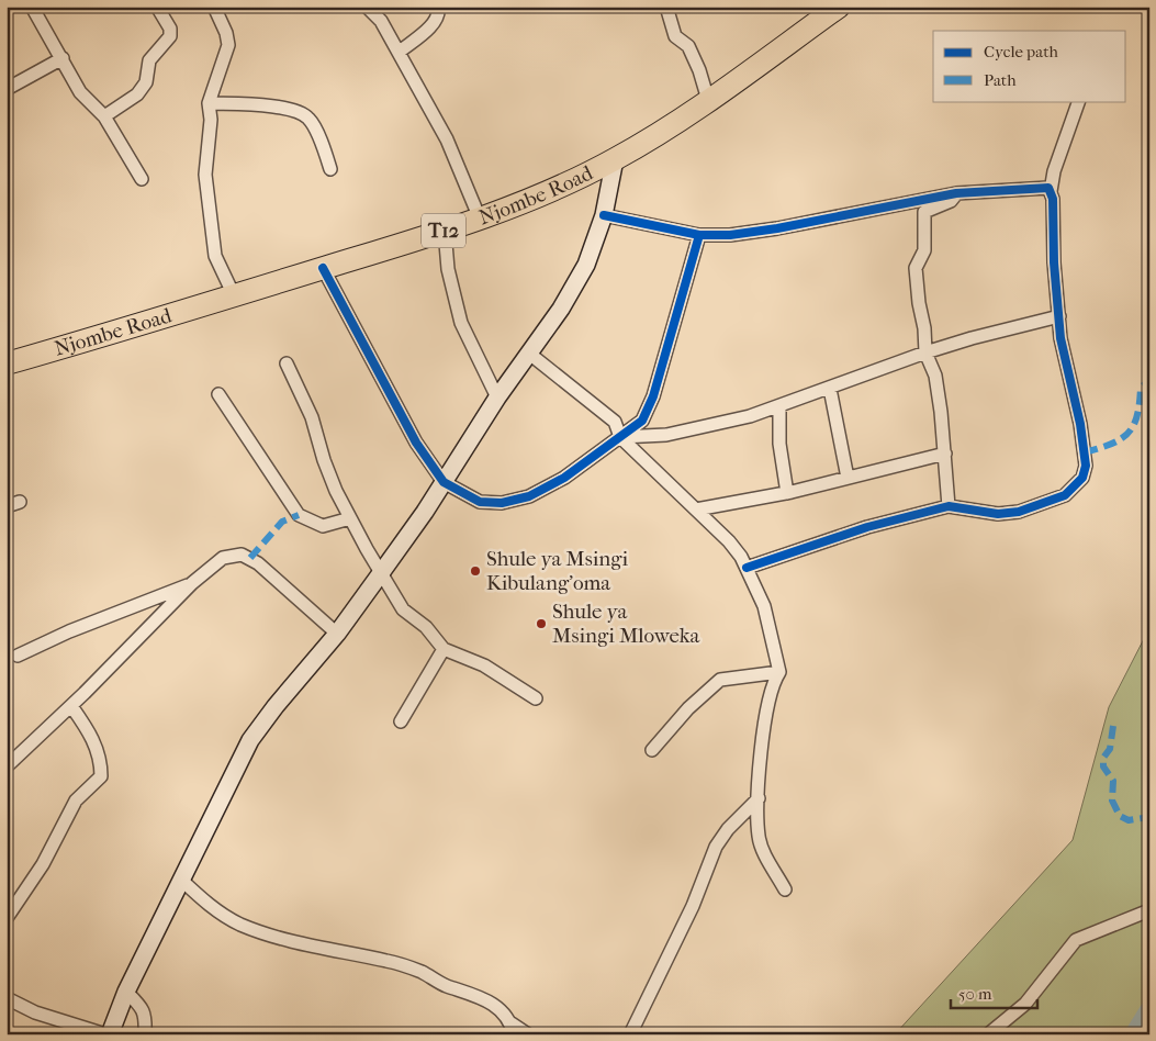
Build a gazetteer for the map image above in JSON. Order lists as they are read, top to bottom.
{
  "streets": {
    "highway": ["Njombe Road", "T12"]
  },
  "places": ["Shule ya Msingi Kibulang'oma", "Shule ya Msingi Mloweka"],
  "legend": ["Cycle path", "Path"],
  "scale_bar": "50 m"
}
